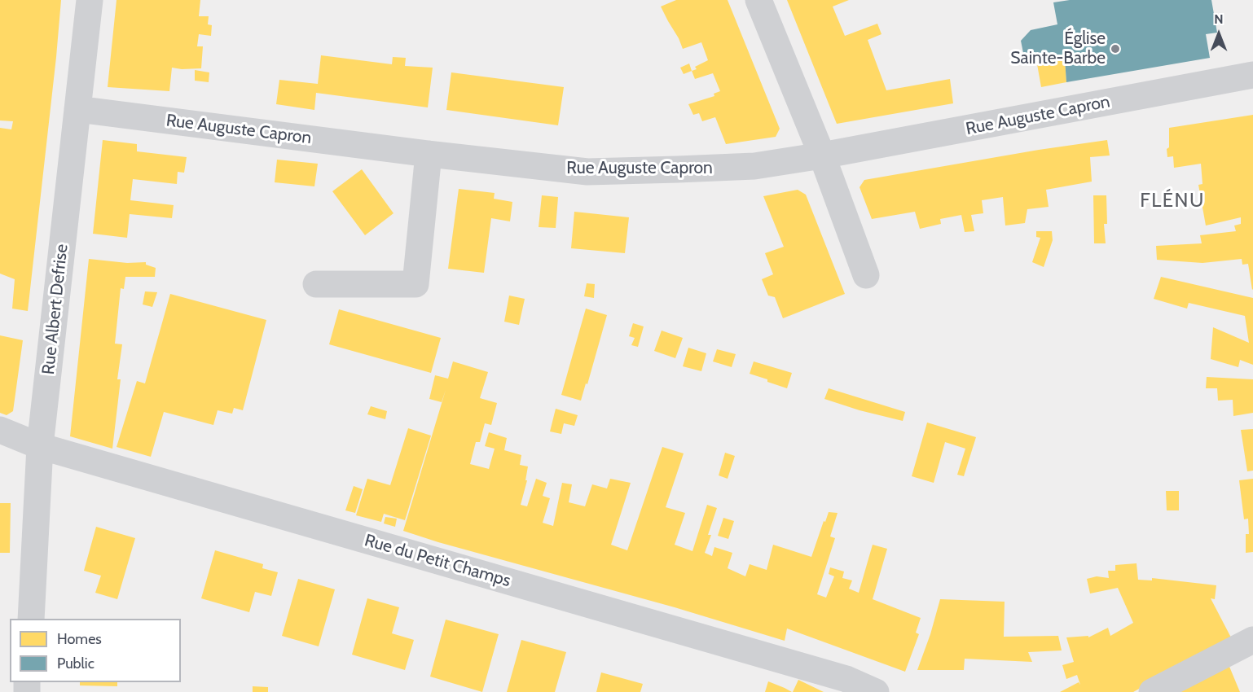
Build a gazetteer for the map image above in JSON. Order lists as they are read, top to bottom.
{
  "streets": {
    "street": ["Rue Auguste Capron", "Rue Albert Defrise", "Rue du Petit Champs"]
  },
  "crossings": [
    ["Rue Auguste Capron", "Rue Albert Defrise"],
    ["Rue Albert Defrise", "Rue du Petit Champs"]
  ],
  "districts": ["FLÉNU"],
  "places": ["Église Sainte-Barbe"],
  "legend": ["Homes", "Public"],
  "north": "top"
}
